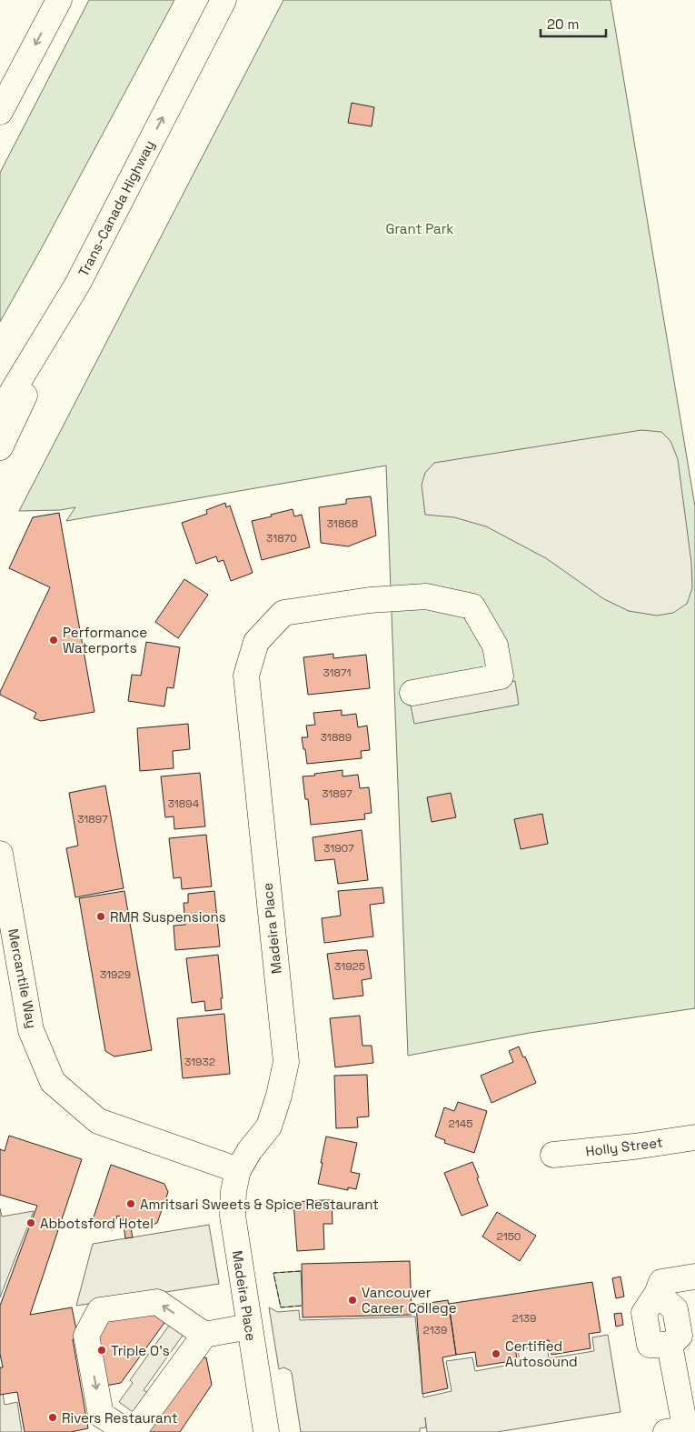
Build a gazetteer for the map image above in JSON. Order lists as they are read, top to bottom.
{
  "streets": {
    "main road": [
      "Trans-Canada Highway",
      "Madeira Place",
      "Mercantile Way",
      "Holly Street"
    ]
  },
  "crossings": [
    ["Madeira Place", "Mercantile Way"]
  ],
  "parks": ["Grant Park"],
  "places": [
    "Performance Waterports",
    "RMR Suspensions",
    "Amritsari Sweets & Spice Restaurant",
    "Abbotsford Hotel",
    "Vancouver Career College",
    "Triple O's",
    "Certified Autosound",
    "Rivers Restaurant"
  ],
  "house_numbers": [
    "31868",
    "31870",
    "31871",
    "31889",
    "31897",
    "31894",
    "31897",
    "31907",
    "31925",
    "31929",
    "31932",
    "2145",
    "2150",
    "2139",
    "2139"
  ],
  "scale_bar": "20 m"
}
